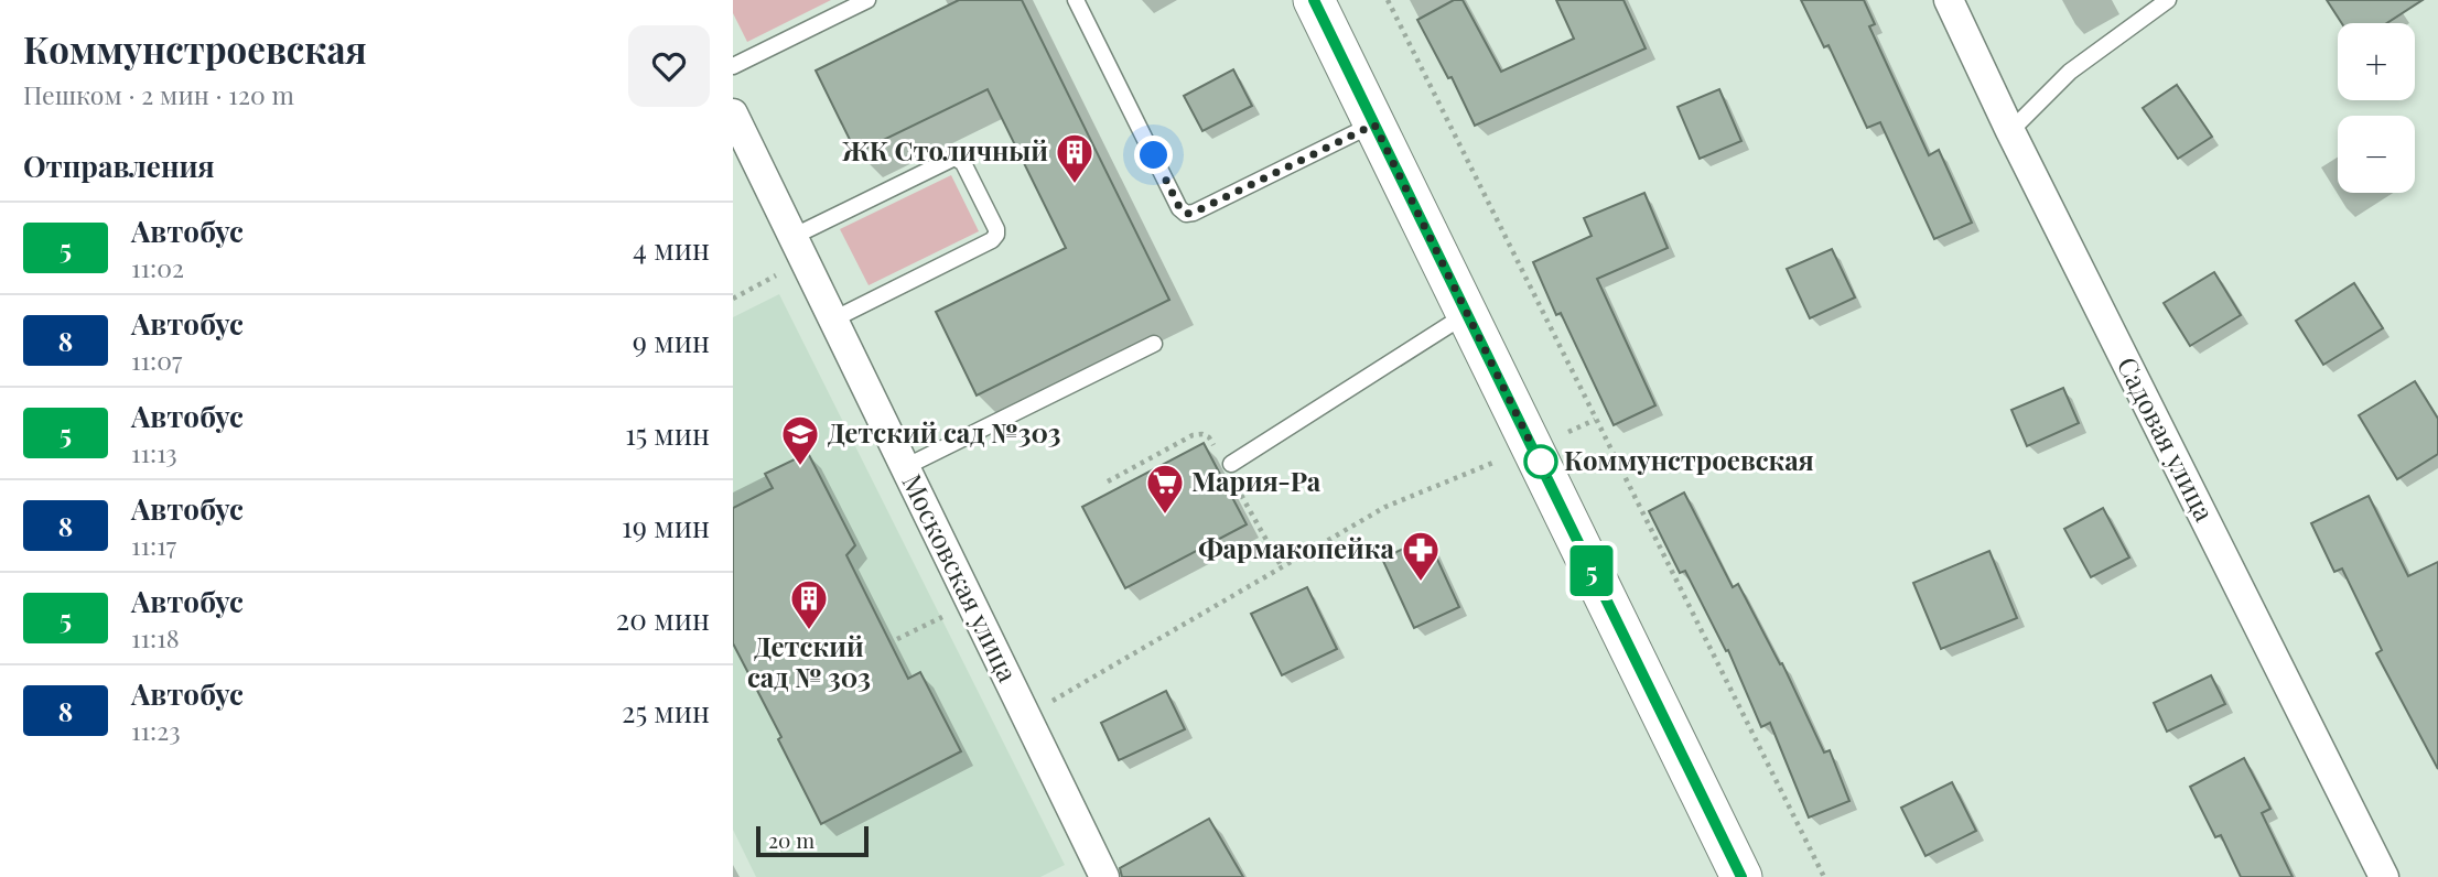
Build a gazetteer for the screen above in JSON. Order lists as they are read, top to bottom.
{
  "streets": {
    "street": ["Садовая улица", "Московская улица"]
  },
  "places": {
    "building": ["ЖК Столичный", "Детский сад № 303"],
    "other": ["Коммунстроевская"],
    "school or university": ["Детский сад №303"],
    "supermarket": ["Мария-Ра"],
    "pharmacy": ["Фармакопейка"]
  },
  "lines": ["bus line 5"],
  "scale_bar": "20 m",
  "page": {
    "heading": [
      ["Коммунстроевская", "Пешком · 2 мин · 120 m"],
      "Отправления"
    ],
    "on_map": "5",
    "map_buttons": ["+", "−"],
    "list": [
      {
        "mark": "5",
        "name": "Автобус",
        "note": "11:02",
        "value": "4 мин"
      },
      {
        "mark": "8",
        "name": "Автобус",
        "note": "11:07",
        "value": "9 мин"
      },
      {
        "mark": "5",
        "name": "Автобус",
        "note": "11:13",
        "value": "15 мин"
      },
      {
        "mark": "8",
        "name": "Автобус",
        "note": "11:17",
        "value": "19 мин"
      },
      {
        "mark": "5",
        "name": "Автобус",
        "note": "11:18",
        "value": "20 мин"
      },
      {
        "mark": "8",
        "name": "Автобус",
        "note": "11:23",
        "value": "25 мин"
      }
    ],
    "scale": "20 m"
  }
}
